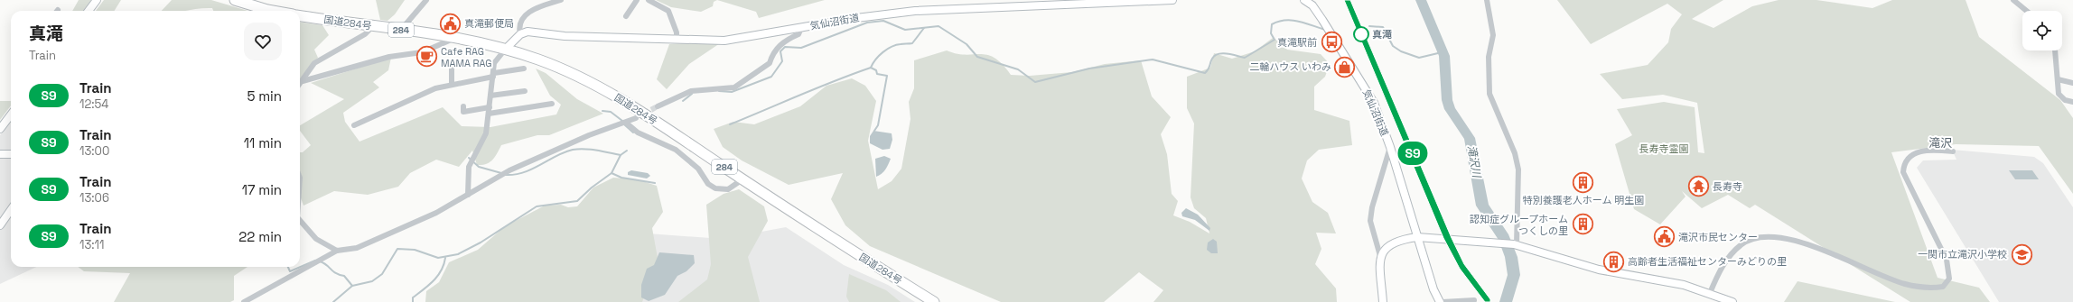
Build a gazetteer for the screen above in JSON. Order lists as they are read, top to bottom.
{
  "streets": {
    "highway": ["国道284号", "284"],
    "street": ["気仙沼街道"]
  },
  "districts": ["滝沢"],
  "water": ["滝沢川"],
  "parks": ["長寿寺霊園"],
  "places": {
    "public building": ["真滝郵便局", "滝沢市民センター"],
    "other": ["真滝"],
    "bus stop": ["真滝駅前"],
    "cafe": ["Cafe RAG MAMA RAG"],
    "shop": ["二輪ハウス いわみ"],
    "building": ["特別養護老人ホーム 明生園", "認知症グループホーム つくしの里", "高齢者生活福祉センターみどりの里"],
    "temple": ["長寿寺"],
    "school or university": ["一関市立滝沢小学校"]
  },
  "page": {
    "on_map": "S9",
    "heading": ["真滝", "Train"],
    "list": [
      {
        "mark": "S9",
        "name": "Train",
        "note": "12:54",
        "value": "5 min"
      },
      {
        "mark": "S9",
        "name": "Train",
        "note": "13:00",
        "value": "11 min"
      },
      {
        "mark": "S9",
        "name": "Train",
        "note": "13:06",
        "value": "17 min"
      },
      {
        "mark": "S9",
        "name": "Train",
        "note": "13:11",
        "value": "22 min"
      }
    ]
  }
}
